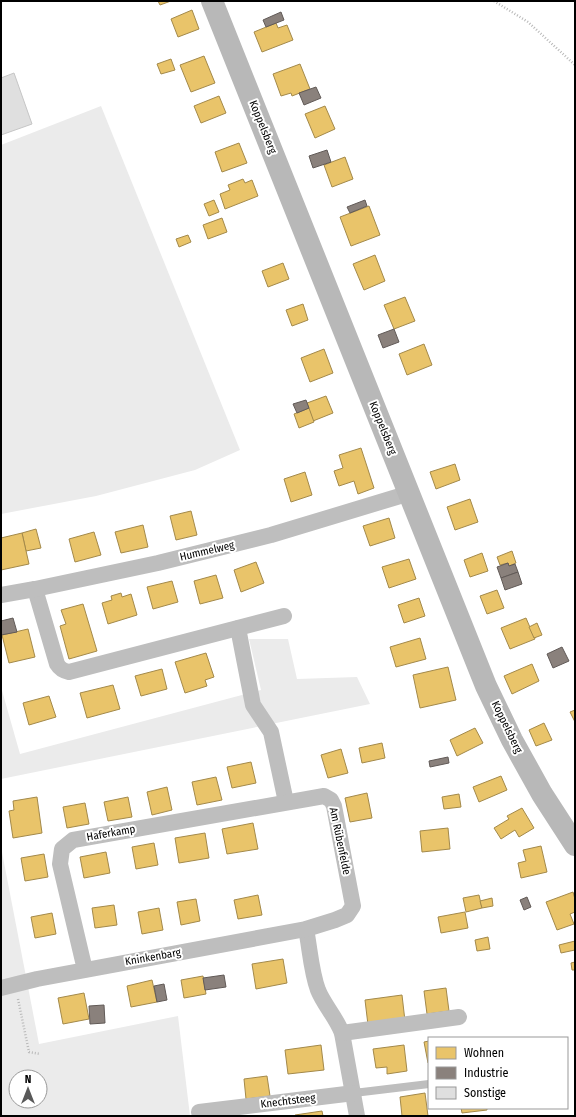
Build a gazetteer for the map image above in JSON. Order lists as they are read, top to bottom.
{
  "streets": {
    "street": [
      "Koppelsberg",
      "Hummelweg",
      "Haferkamp",
      "Am Rübenfelde",
      "Kninkenbarg",
      "Knechtsteeg"
    ]
  },
  "crossings": [
    ["Koppelsberg", "Hummelweg"],
    ["Haferkamp", "Am Rübenfelde"],
    ["Haferkamp", "Kninkenbarg"],
    ["Am Rübenfelde", "Kninkenbarg"]
  ],
  "legend": ["Wohnen", "Industrie", "Sonstige"],
  "north": "top"
}
